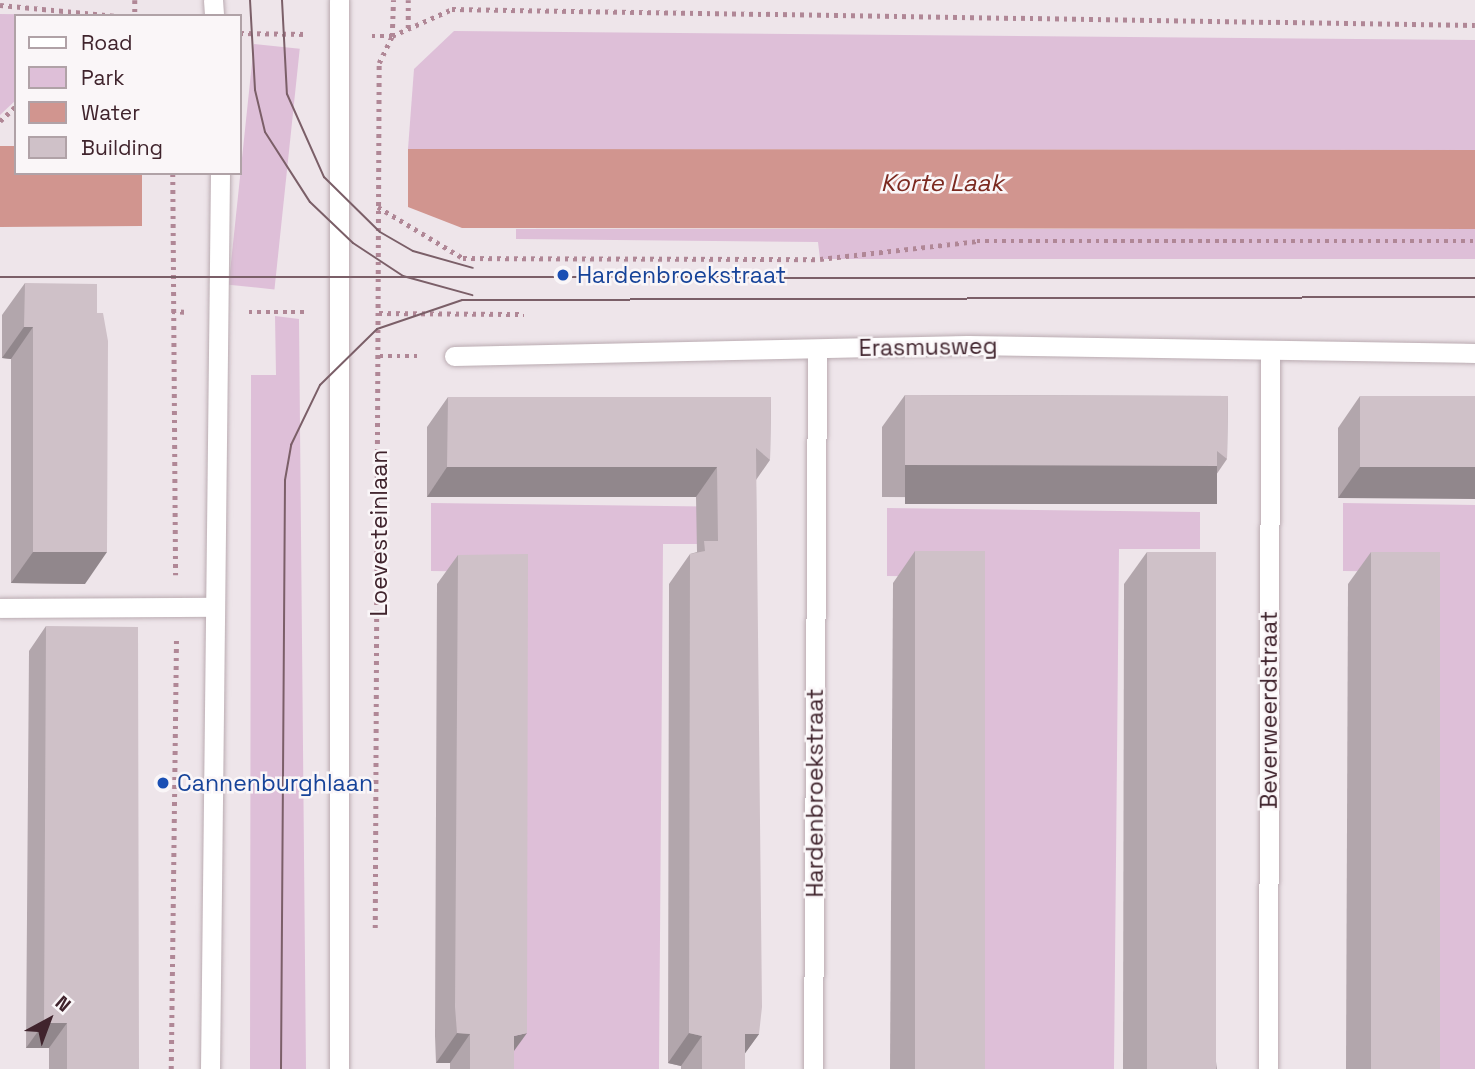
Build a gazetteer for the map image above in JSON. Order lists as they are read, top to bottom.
{
  "streets": {
    "street": [
      "Erasmusweg",
      "Loevesteinlaan",
      "Beverweerdstraat",
      "Hardenbroekstraat"
    ]
  },
  "crossings": [
    ["Erasmusweg", "Beverweerdstraat"],
    ["Erasmusweg", "Hardenbroekstraat"]
  ],
  "water": ["Korte Laak"],
  "places": ["Hardenbroekstraat", "Cannenburghlaan"],
  "legend": [
    "Road",
    "Park",
    "Water",
    "Building"
  ],
  "north": "top right"
}
